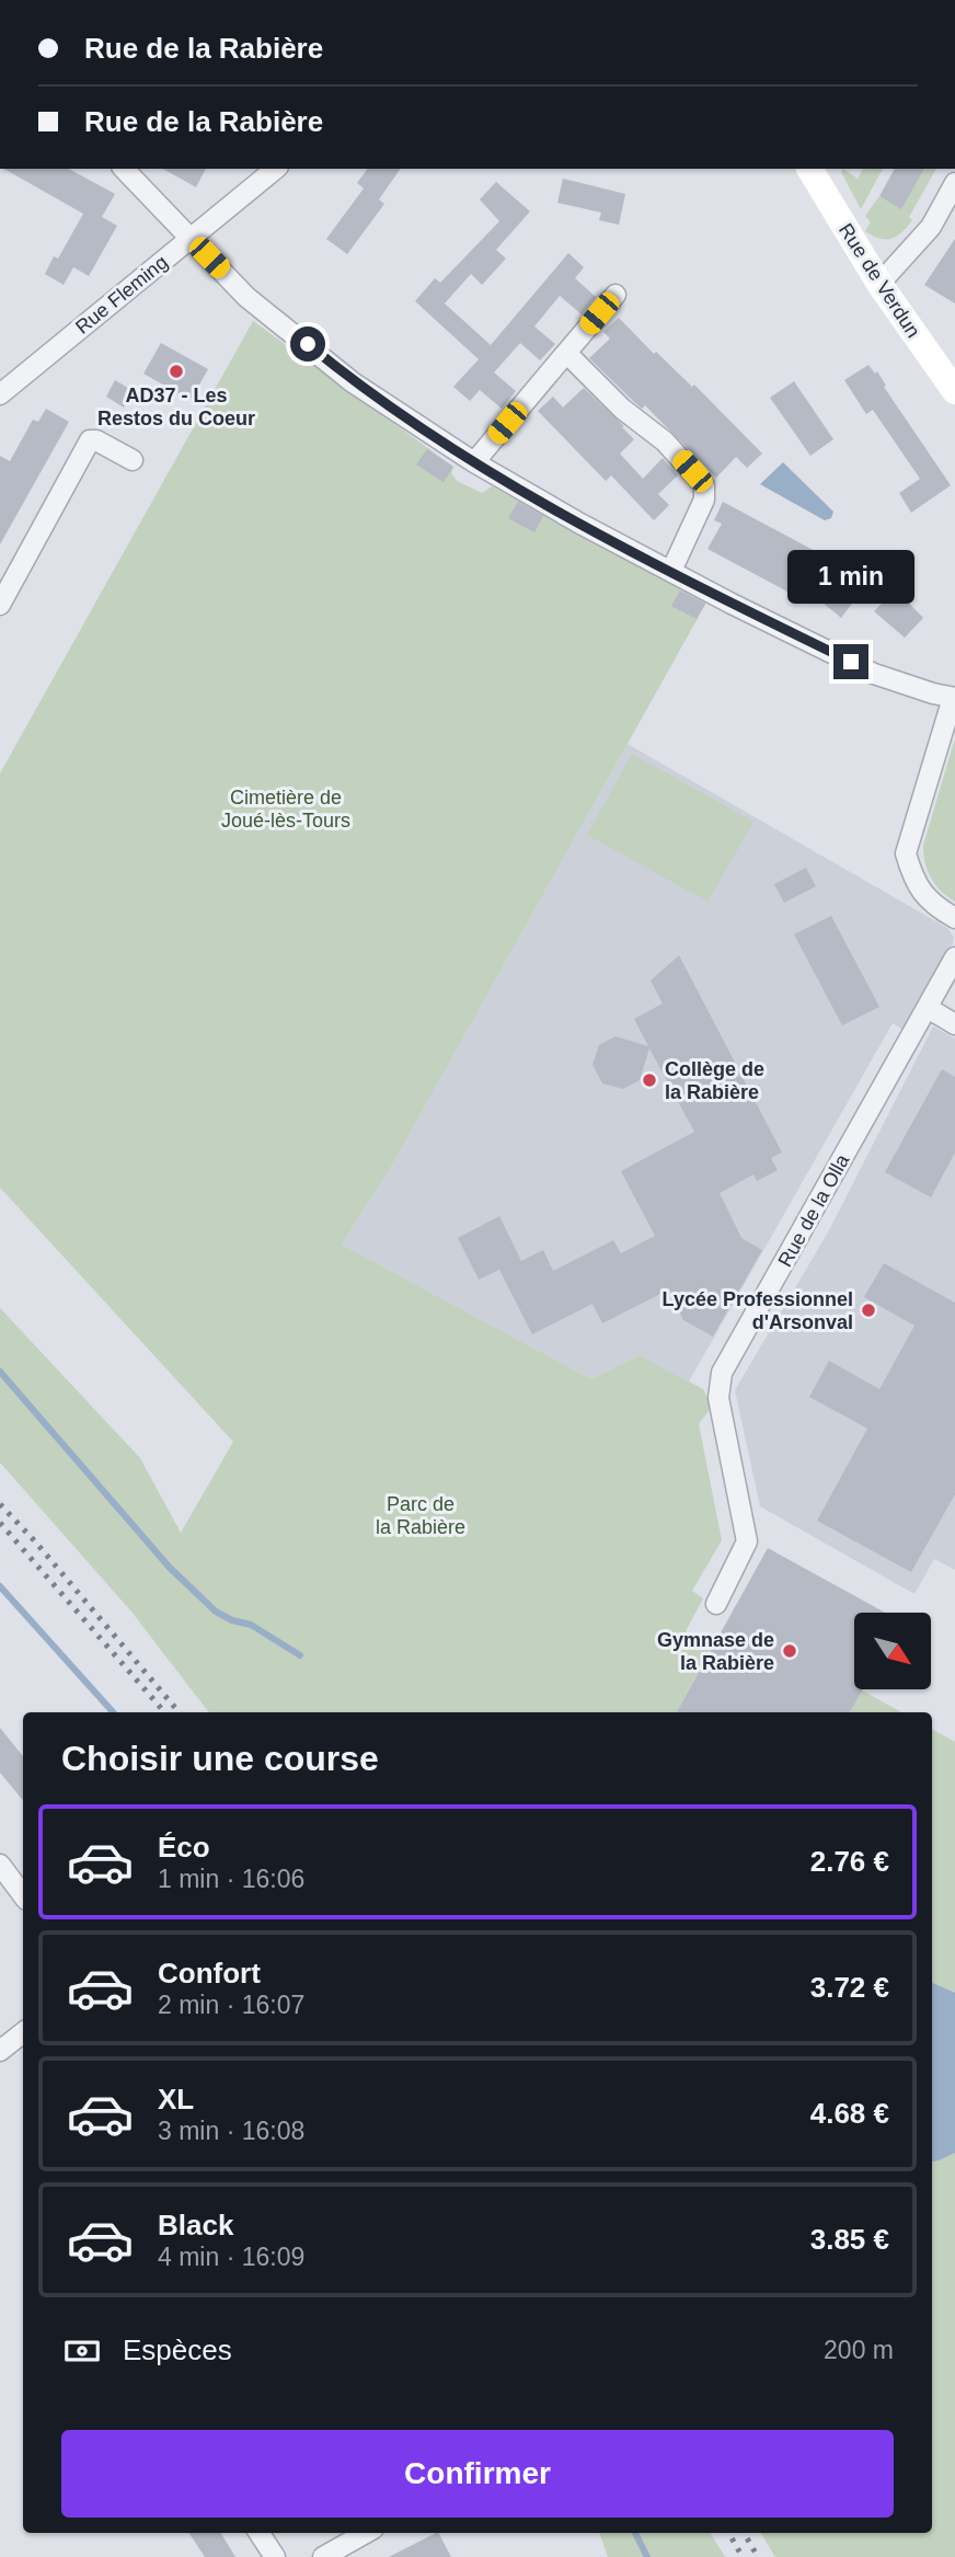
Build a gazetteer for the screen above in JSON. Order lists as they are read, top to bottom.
{
  "streets": {
    "main road": ["Rue de Verdun"],
    "street": ["Rue Fleming", "Rue de la Olla"]
  },
  "parks": ["Cimetière de Joué-lès-Tours", "Parc de la Rabière"],
  "places": [
    "AD37 - Les Restos du Coeur",
    "Collège de la Rabière",
    "Lycée Professionnel d'Arsonval",
    "Gymnase de la Rabière"
  ],
  "north": "bottom right",
  "page": {
    "banner": ["Rue de la Rabière", "Rue de la Rabière"],
    "bubble": "1 min",
    "heading": "Choisir une course",
    "list": [
      {
        "name": "Éco",
        "note": "1 min · 16:06",
        "value": "2.76 €"
      },
      {
        "name": "Confort",
        "note": "2 min · 16:07",
        "value": "3.72 €"
      },
      {
        "name": "XL",
        "note": "3 min · 16:08",
        "value": "4.68 €"
      },
      {
        "name": "Black",
        "note": "4 min · 16:09",
        "value": "3.85 €"
      }
    ],
    "pay": ["Espèces", "200 m"],
    "buttons": "Confirmer"
  }
}
